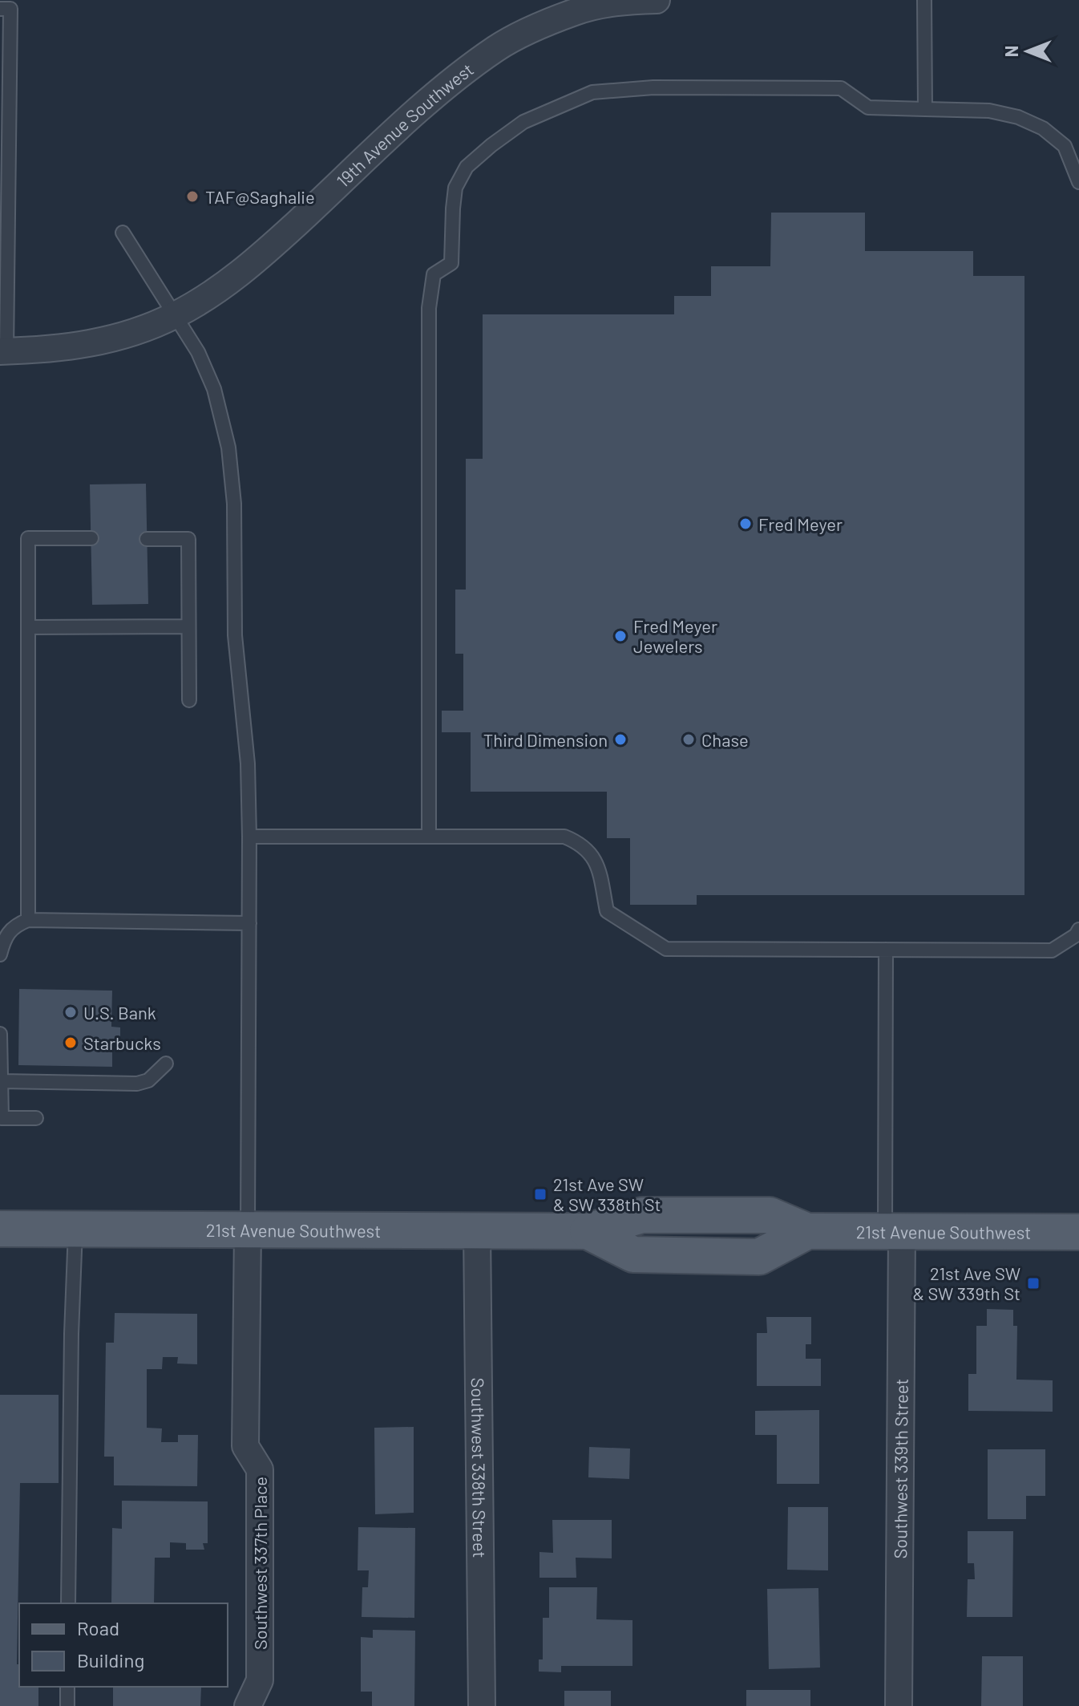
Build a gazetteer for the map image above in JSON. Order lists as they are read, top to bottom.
{
  "streets": {
    "main road": ["21st Avenue Southwest"],
    "street": [
      "19th Avenue Southwest",
      "Southwest 338th Street",
      "Southwest 339th Street",
      "Southwest 337th Place"
    ]
  },
  "crossings": [
    ["21st Avenue Southwest", "Southwest 338th Street"],
    ["21st Avenue Southwest", "Southwest 339th Street"],
    ["21st Avenue Southwest", "Southwest 337th Place"]
  ],
  "places": {
    "other": [
      "TAF@Saghalie",
      "Fred Meyer",
      "Fred Meyer Jewelers",
      "Third Dimension",
      "Chase",
      "U.S. Bank",
      "Starbucks"
    ],
    "transit": ["21st Ave SW & SW 338th St", "21st Ave SW & SW 339th St"]
  },
  "legend": ["Road", "Building"],
  "north": "left"
}
